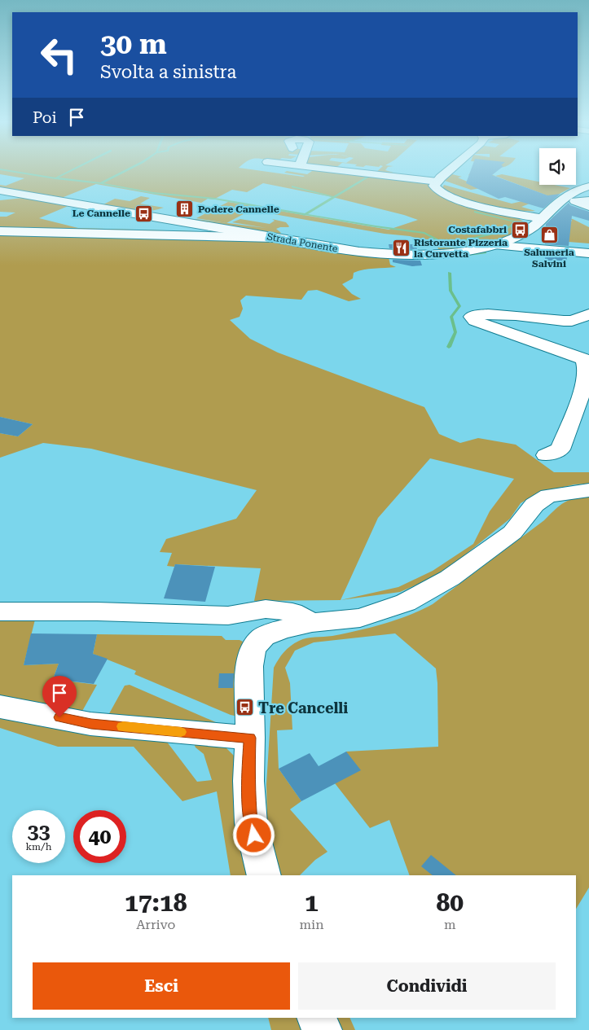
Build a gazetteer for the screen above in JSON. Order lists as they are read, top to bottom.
{
  "streets": {
    "main road": ["Strada Ponente"]
  },
  "places": {
    "building": ["Podere Cannelle"],
    "bus stop": ["Le Cannelle", "Costafabbri", "Tre Cancelli"],
    "shop": ["Salumeria Salvini"],
    "restaurant": ["Ristorante Pizzeria la Curvetta"]
  },
  "page": {
    "turn": ["30 m", "Svolta a sinistra"],
    "then": "Poi",
    "speed": "33 km/h",
    "limit": "40",
    "eta": [
      "17:18",
      "Arrivo",
      "1",
      "min",
      "80",
      "m"
    ],
    "buttons": ["Esci", "Condividi"]
  }
}
